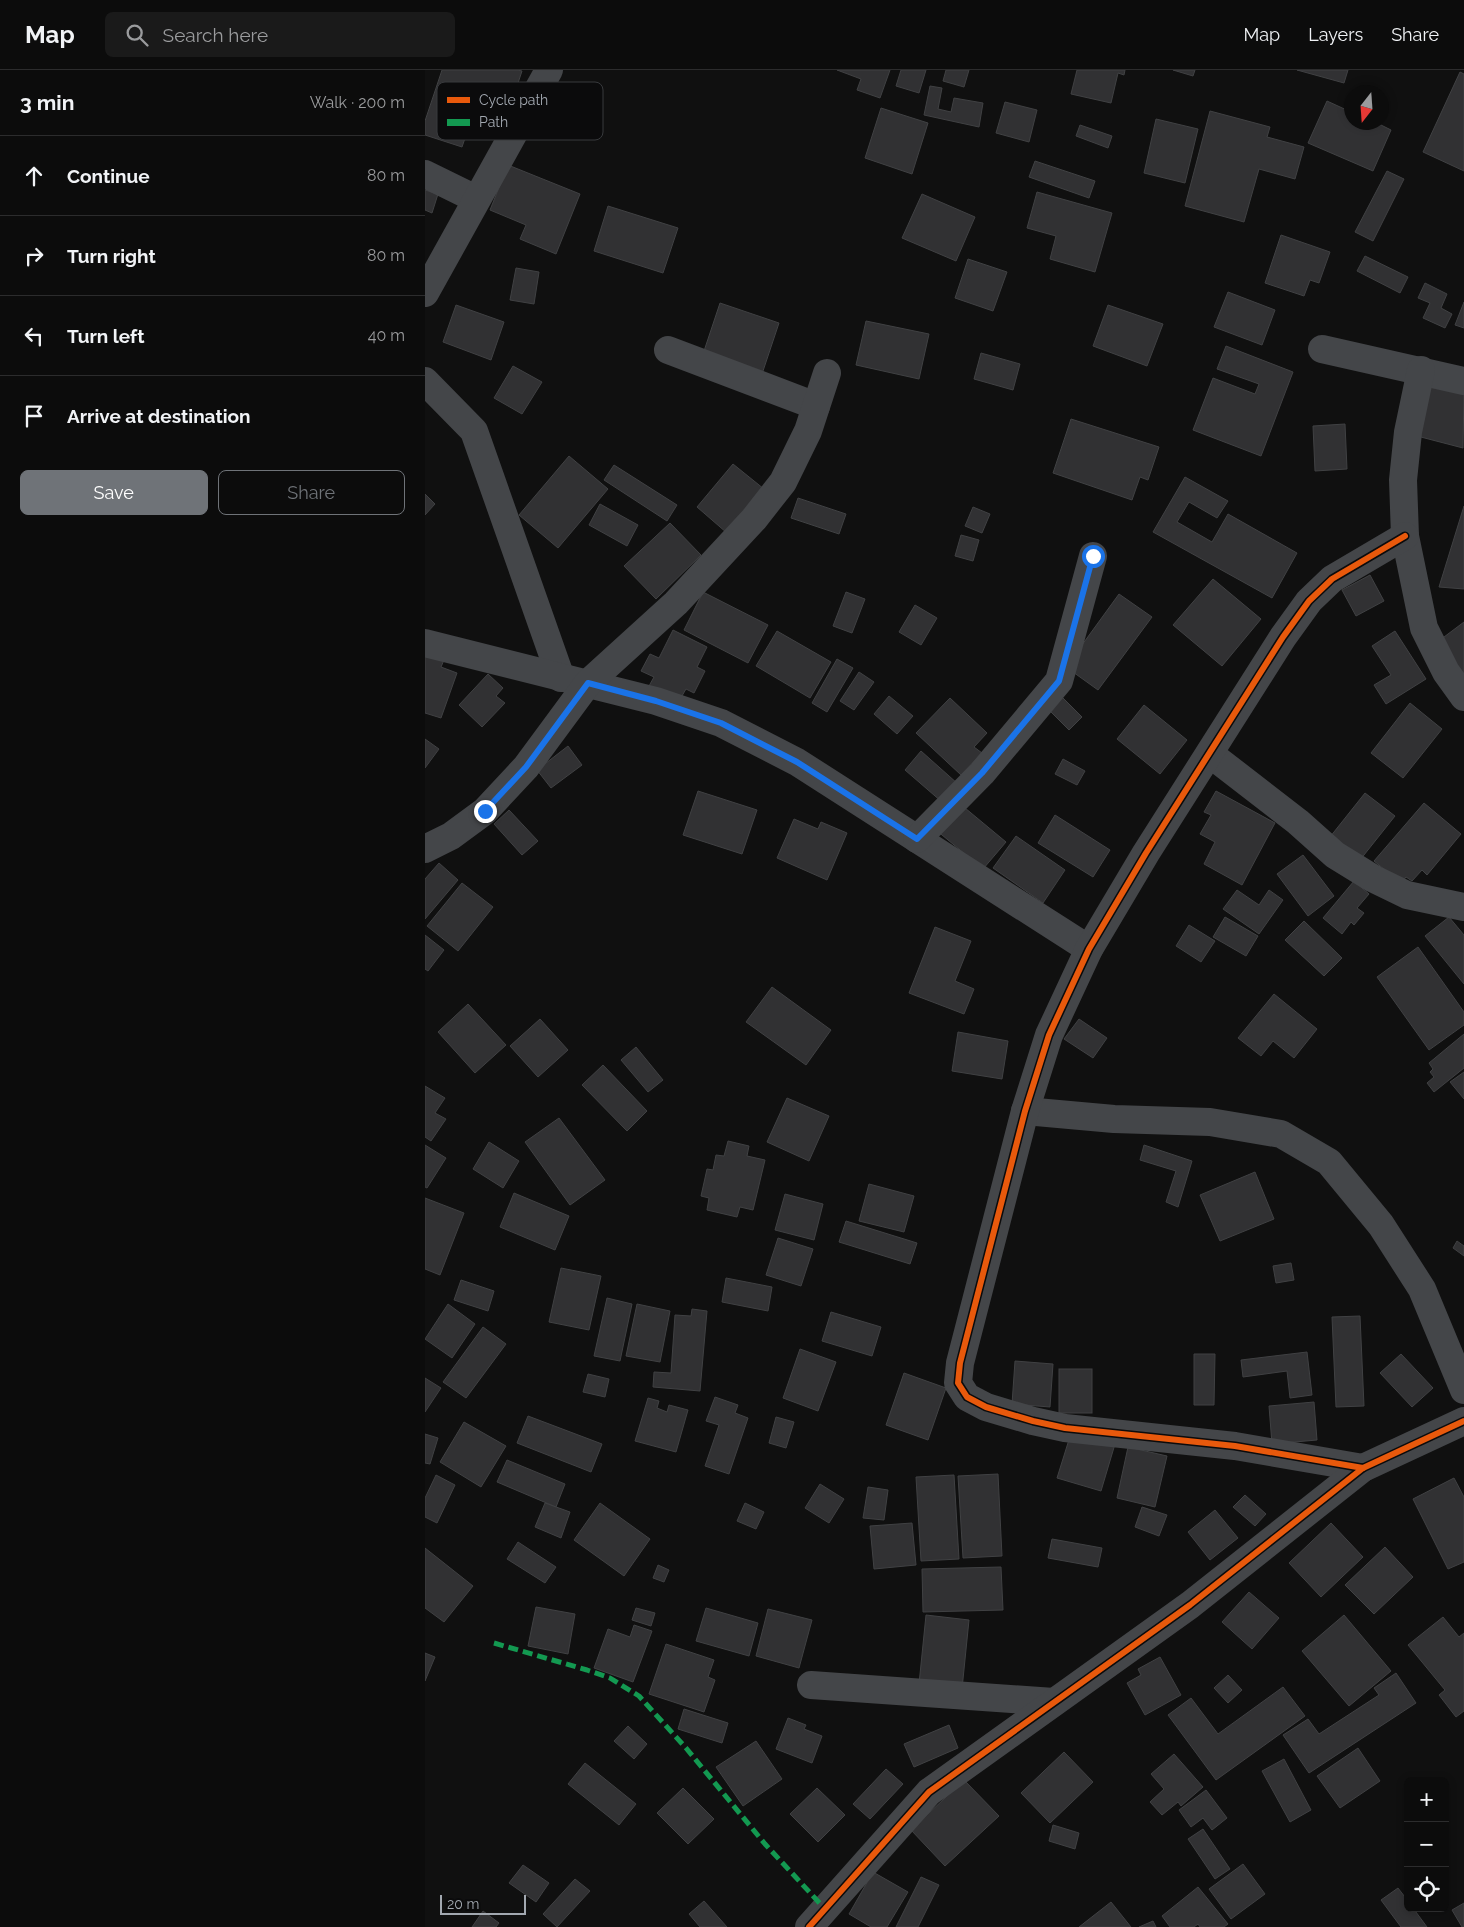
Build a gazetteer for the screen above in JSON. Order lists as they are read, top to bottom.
{
  "legend": ["Cycle path", "Path"],
  "scale_bar": "20 m",
  "north": "bottom",
  "page": {
    "header": "Map",
    "search": "Search here",
    "nav": ["Map", "Layers", "Share"],
    "heading": ["3 min", "Walk · 200 m"],
    "list": [
      ["Continue", "80 m"],
      ["Turn right", "80 m"],
      ["Turn left", "40 m"],
      "Arrive at destination"
    ],
    "buttons": ["Save", "Share"],
    "map_buttons": ["+", "−"],
    "scale": "20 m"
  }
}
